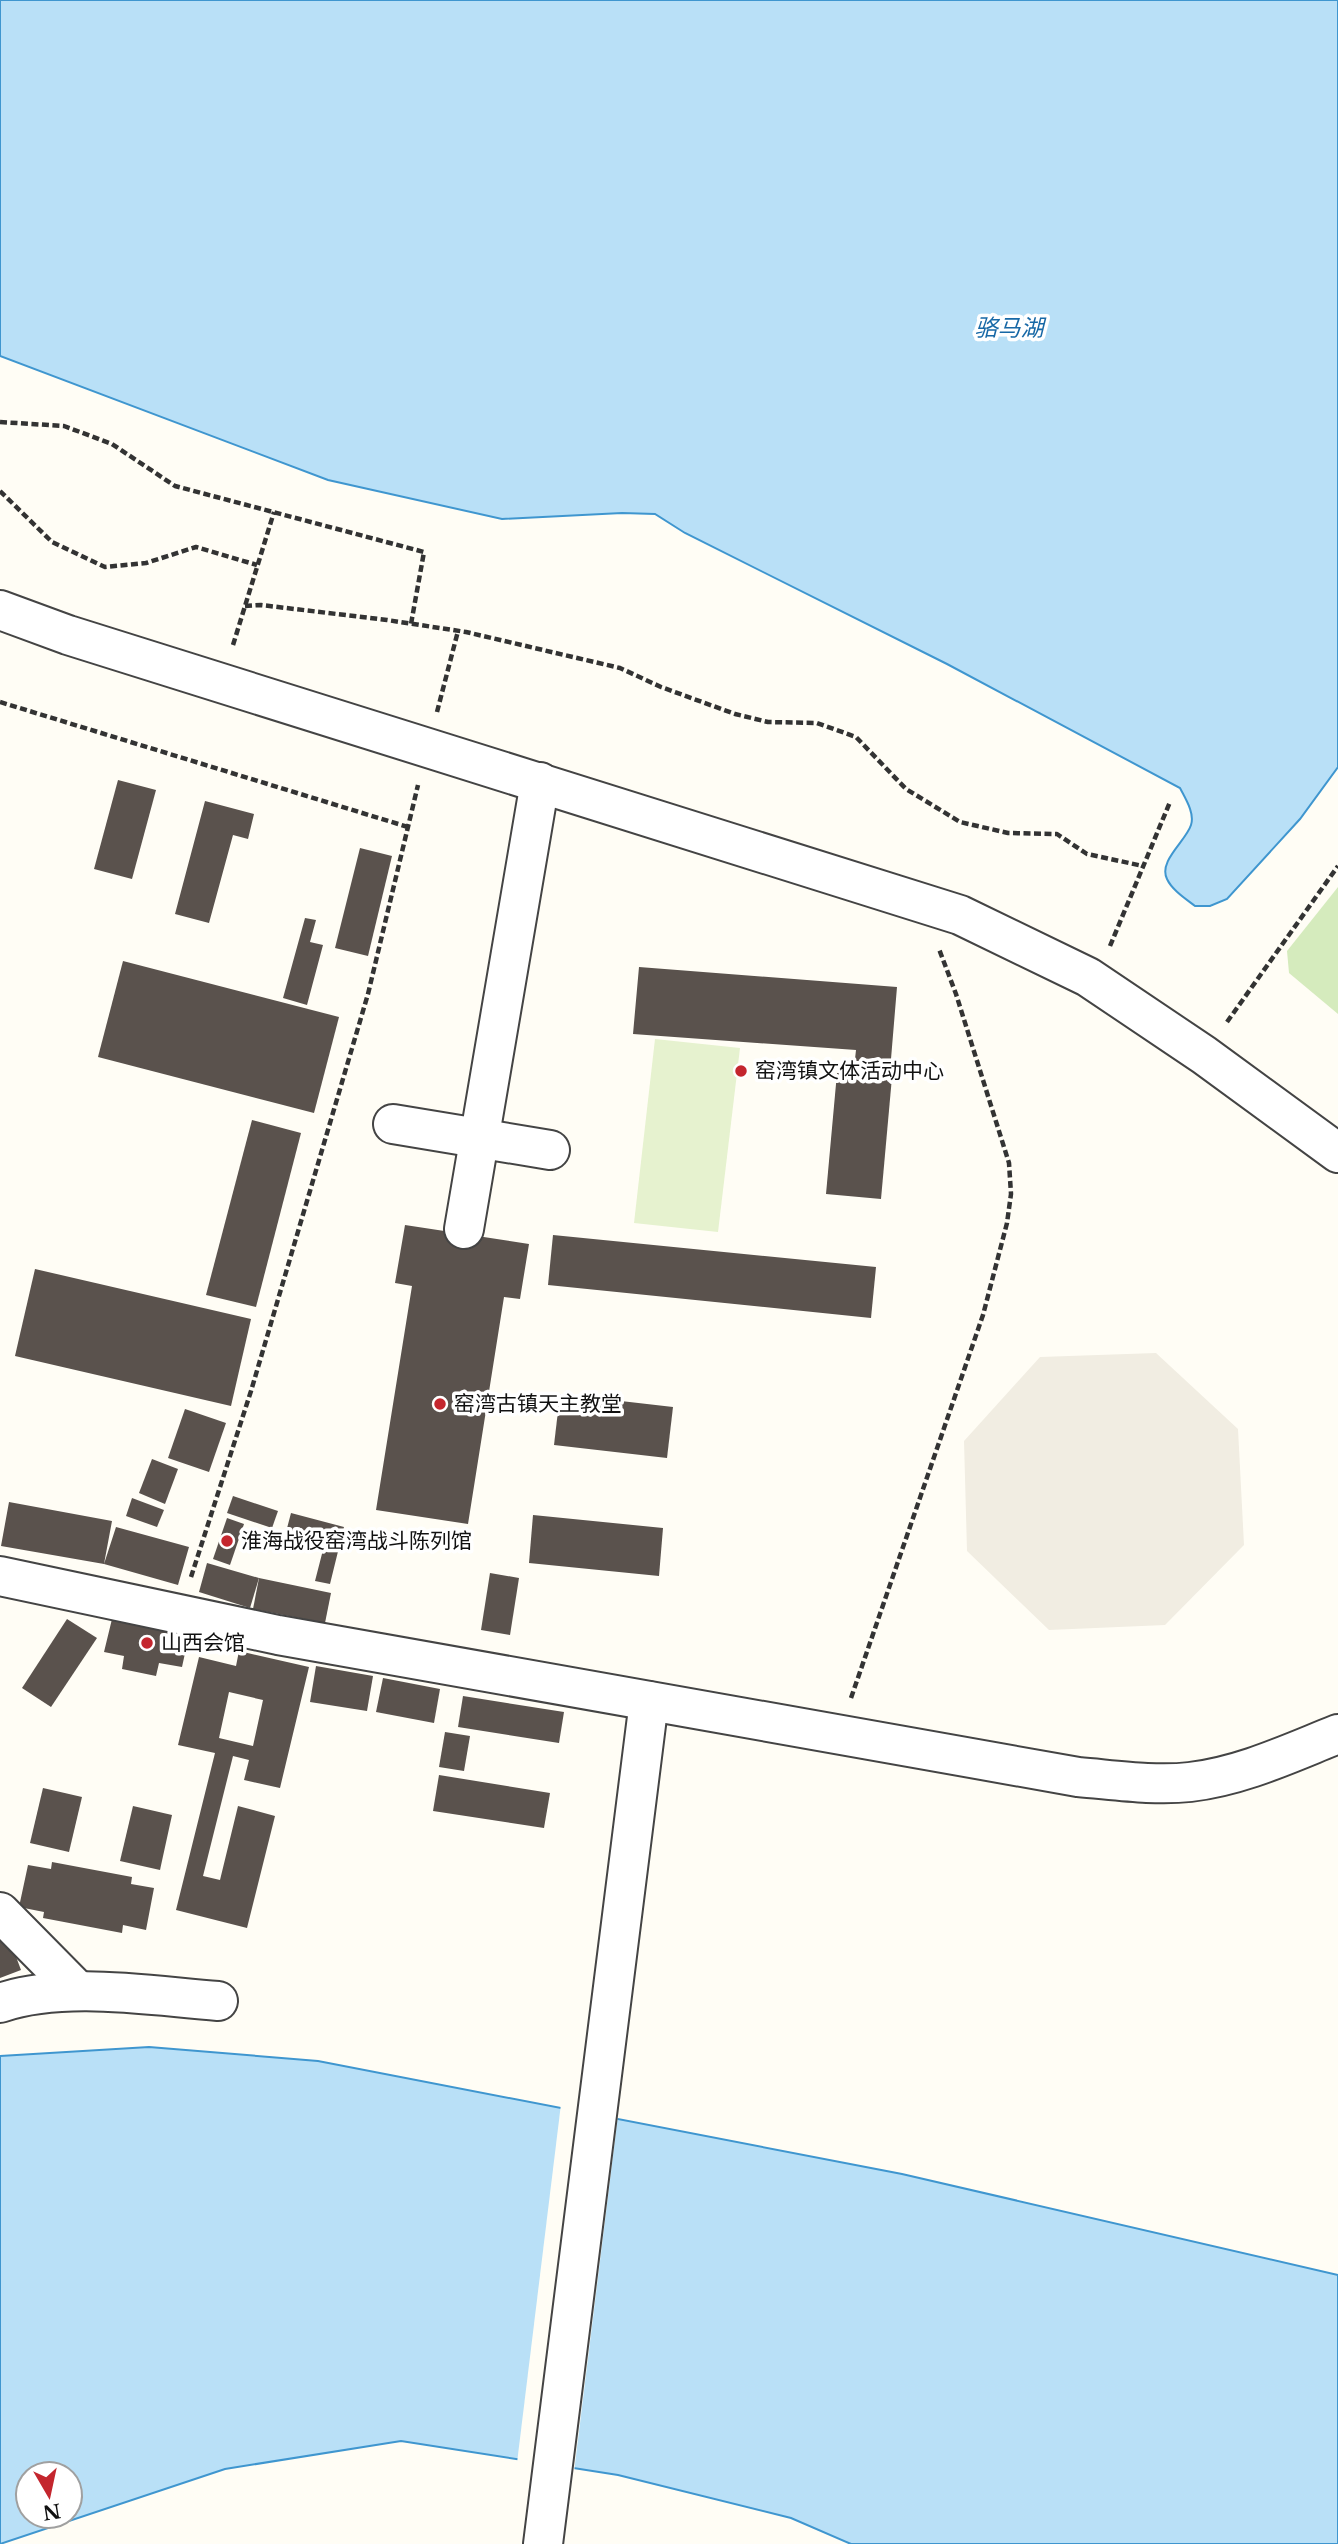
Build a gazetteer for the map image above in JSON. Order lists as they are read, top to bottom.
{
  "water": ["骆马湖"],
  "places": [
    "窑湾镇文体活动中心",
    "窑湾古镇天主教堂",
    "淮海战役窑湾战斗陈列馆",
    "山西会馆"
  ],
  "north": "bottom"
}
